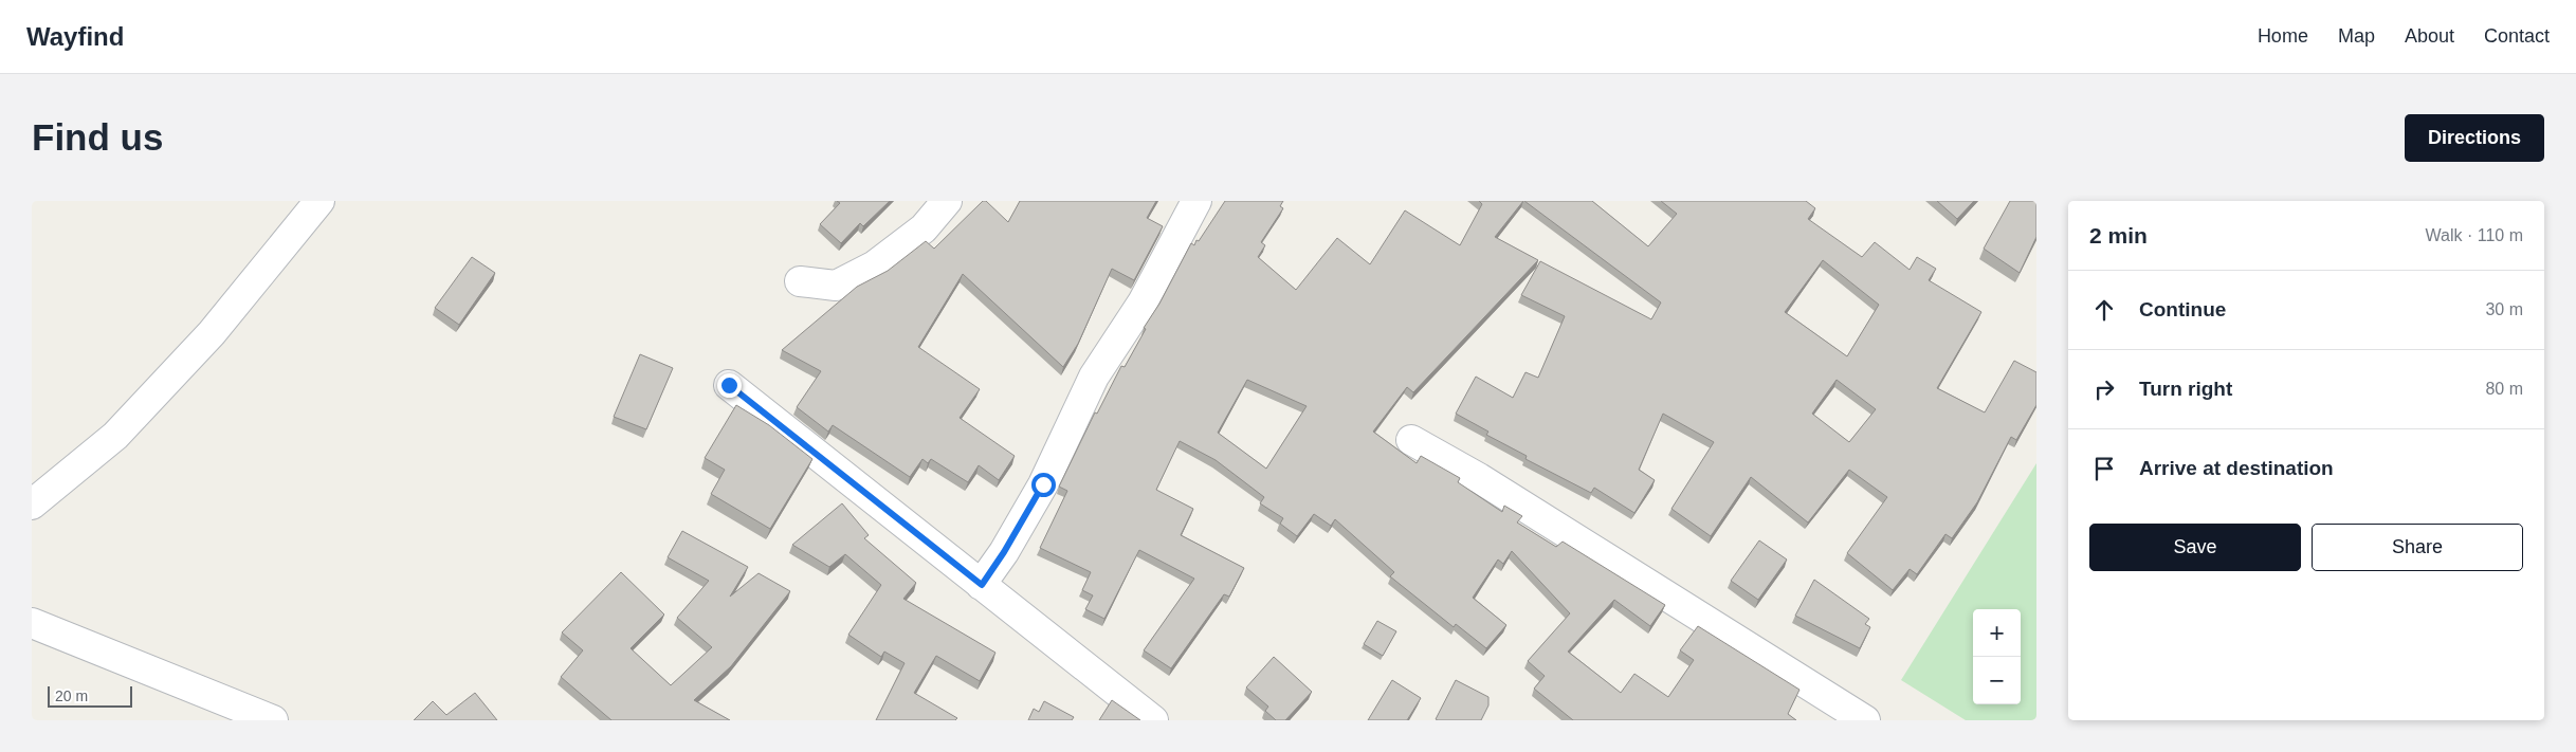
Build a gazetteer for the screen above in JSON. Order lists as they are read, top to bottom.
{
  "scale_bar": "20 m",
  "page": {
    "header": "Wayfind",
    "nav": [
      "Home",
      "Map",
      "About",
      "Contact"
    ],
    "buttons": [
      "Directions",
      ["Save", "Share"]
    ],
    "title": "Find us",
    "heading": ["2 min", "Walk · 110 m"],
    "list": [
      ["Continue", "30 m"],
      ["Turn right", "80 m"],
      "Arrive at destination"
    ],
    "map_buttons": ["+", "−"],
    "scale": "20 m"
  }
}
